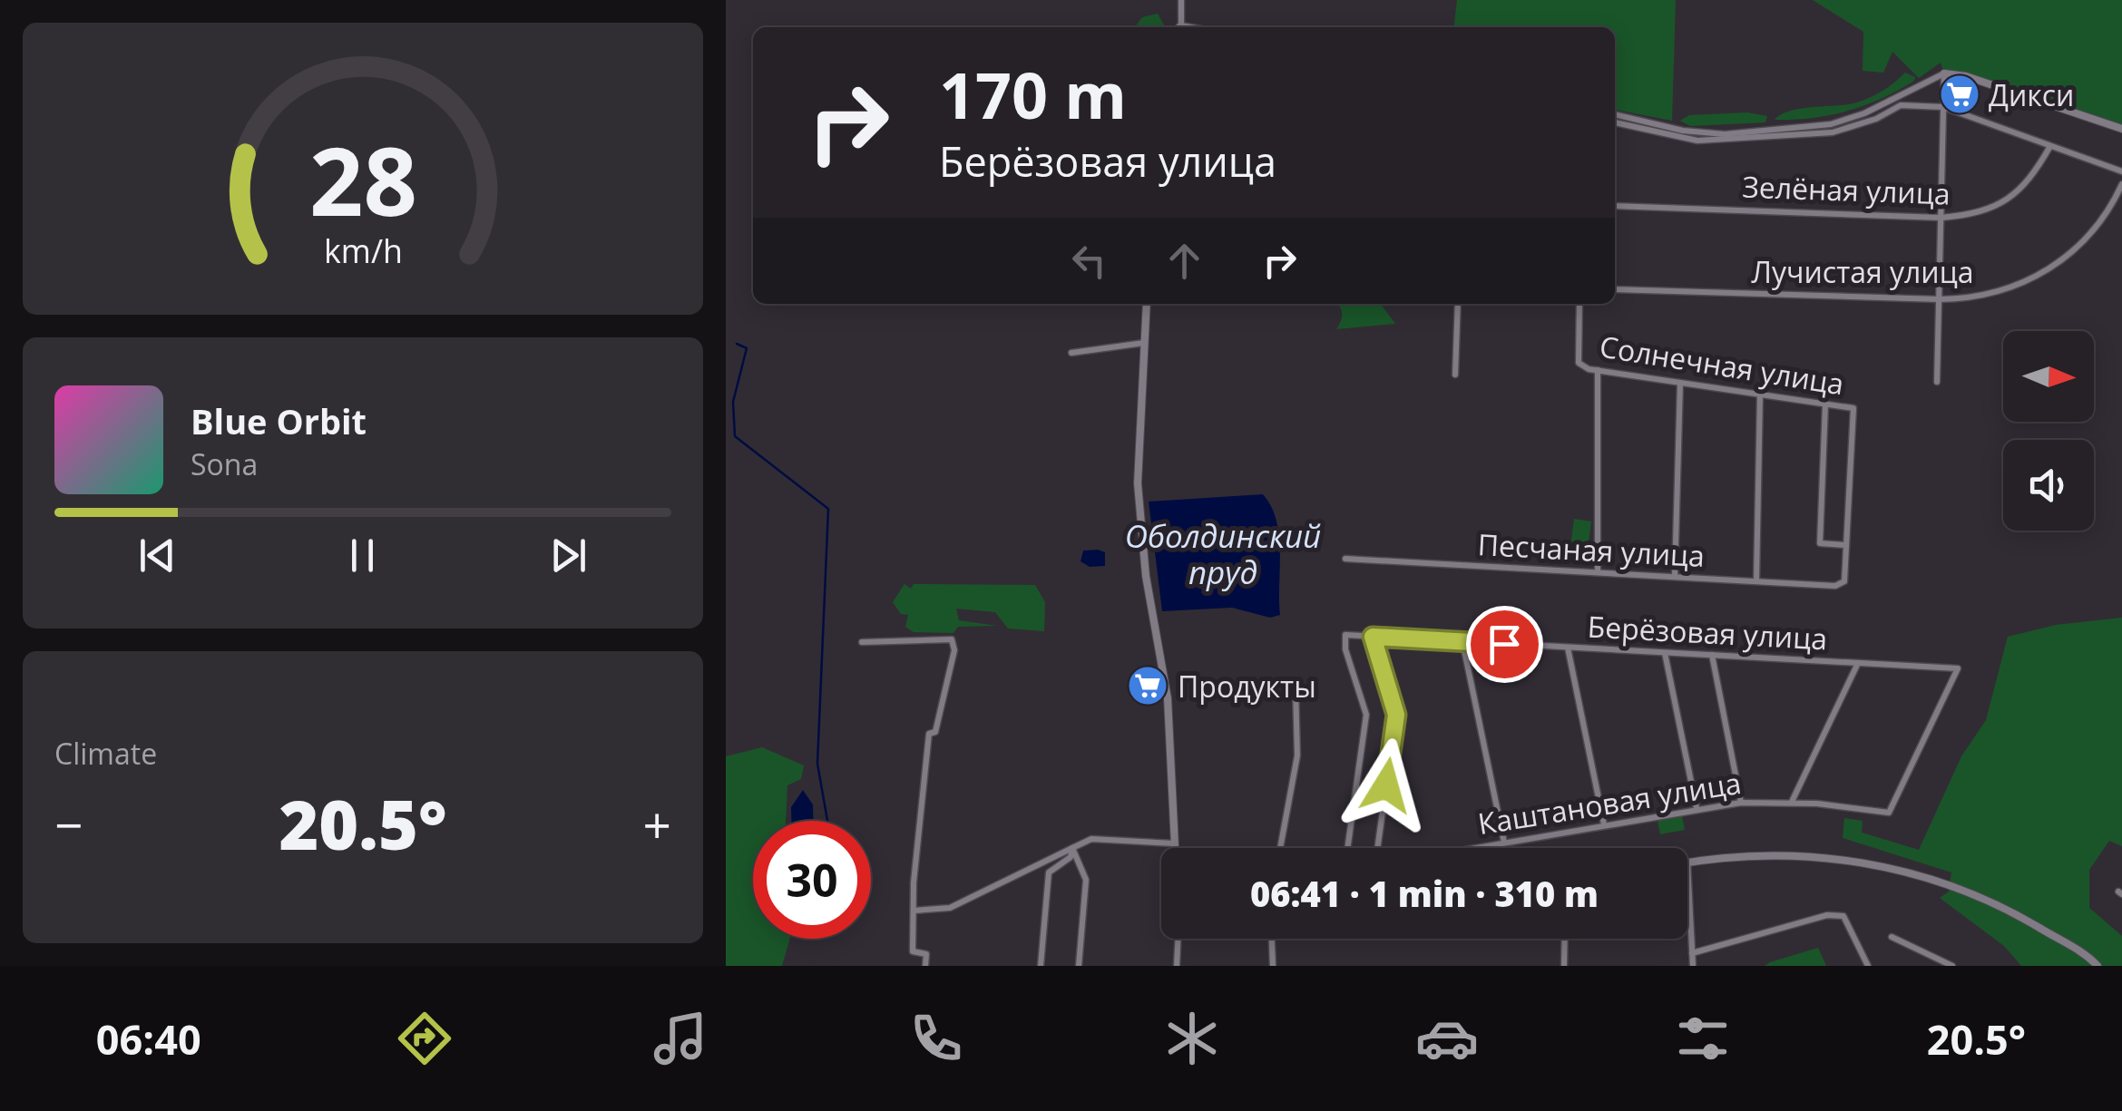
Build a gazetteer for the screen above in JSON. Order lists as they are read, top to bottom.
{
  "streets": {
    "street": [
      "Зелёная улица",
      "Лучистая улица",
      "Солнечная улица",
      "Песчаная улица",
      "Берёзовая улица",
      "Каштановая улица"
    ]
  },
  "crossings": [
    ["Солнечная улица", "Песчаная улица"],
    ["Берёзовая улица", "Каштановая улица"]
  ],
  "water": ["Оболдинский пруд"],
  "places": {
    "supermarket": ["Дикси", "Продукты"]
  },
  "north": "right",
  "page": {
    "turn": ["170 m", "Берёзовая улица"],
    "song": ["Blue Orbit", "Sona"],
    "tile": "Climate",
    "heat": ["−", "20.5°", "+"],
    "limit": "30",
    "trip": "06:41 · 1 min · 310 m",
    "tabs": ["06:40", "20.5°"],
    "gauge": ["28", "km/h"]
  }
}
